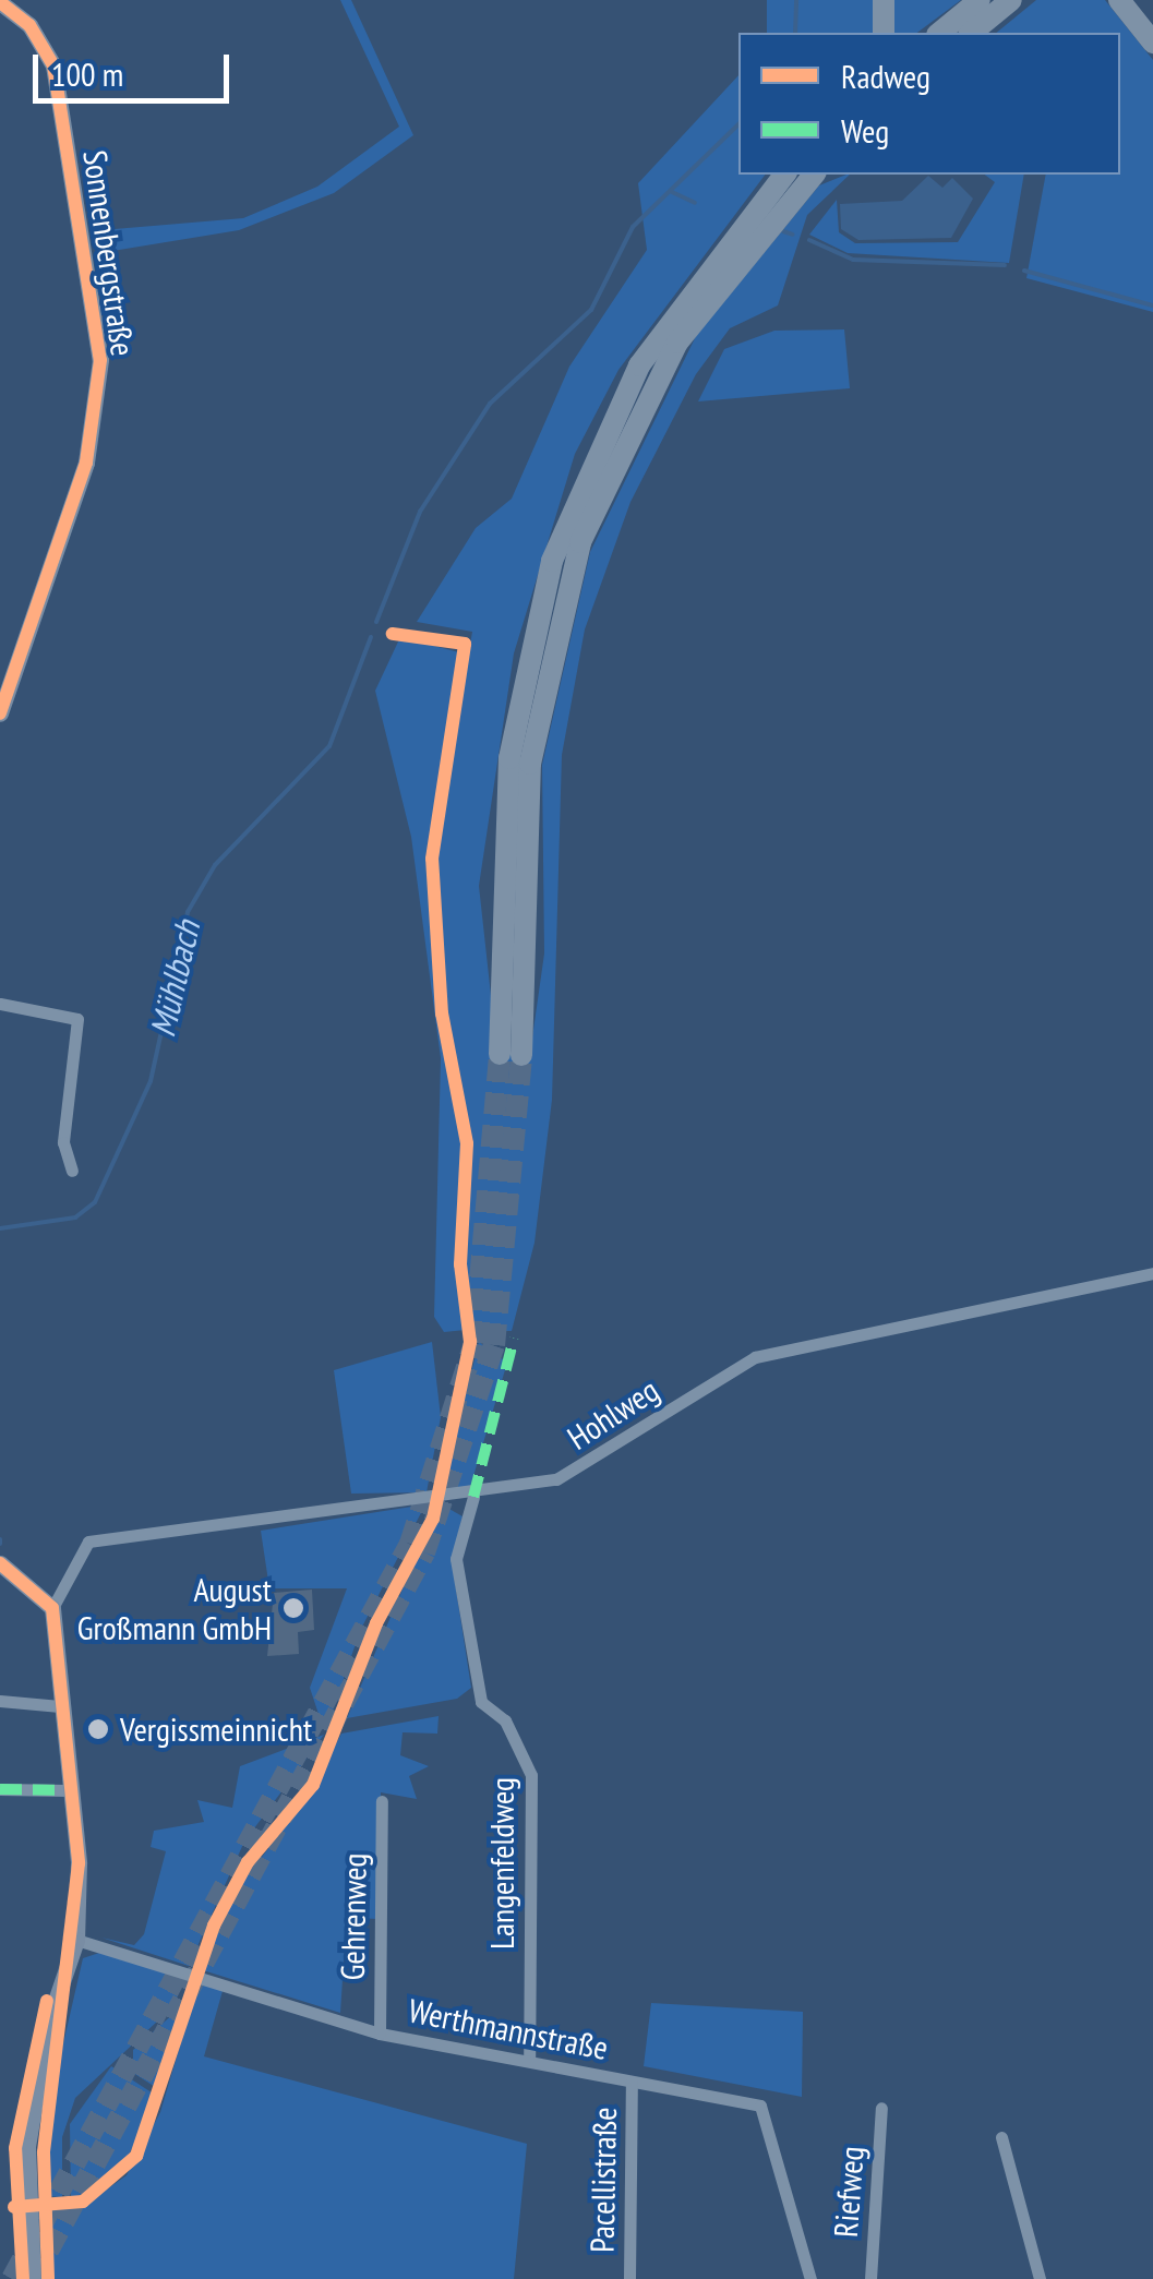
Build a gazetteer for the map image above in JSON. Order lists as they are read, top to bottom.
{
  "streets": {
    "street": [
      "Sonnenbergstraße",
      "Hohlweg",
      "Langenfeldweg",
      "Gehrenweg",
      "Werthmannstraße",
      "Pacellistraße",
      "Riefweg"
    ]
  },
  "crossings": [
    ["Hohlweg", "Langenfeldweg"],
    ["Langenfeldweg", "Werthmannstraße"],
    ["Gehrenweg", "Werthmannstraße"],
    ["Werthmannstraße", "Pacellistraße"]
  ],
  "water": ["Mühlbach"],
  "places": ["August Großmann GmbH", "Vergissmeinnicht"],
  "legend": ["Radweg", "Weg"],
  "scale_bar": "100 m"
}
